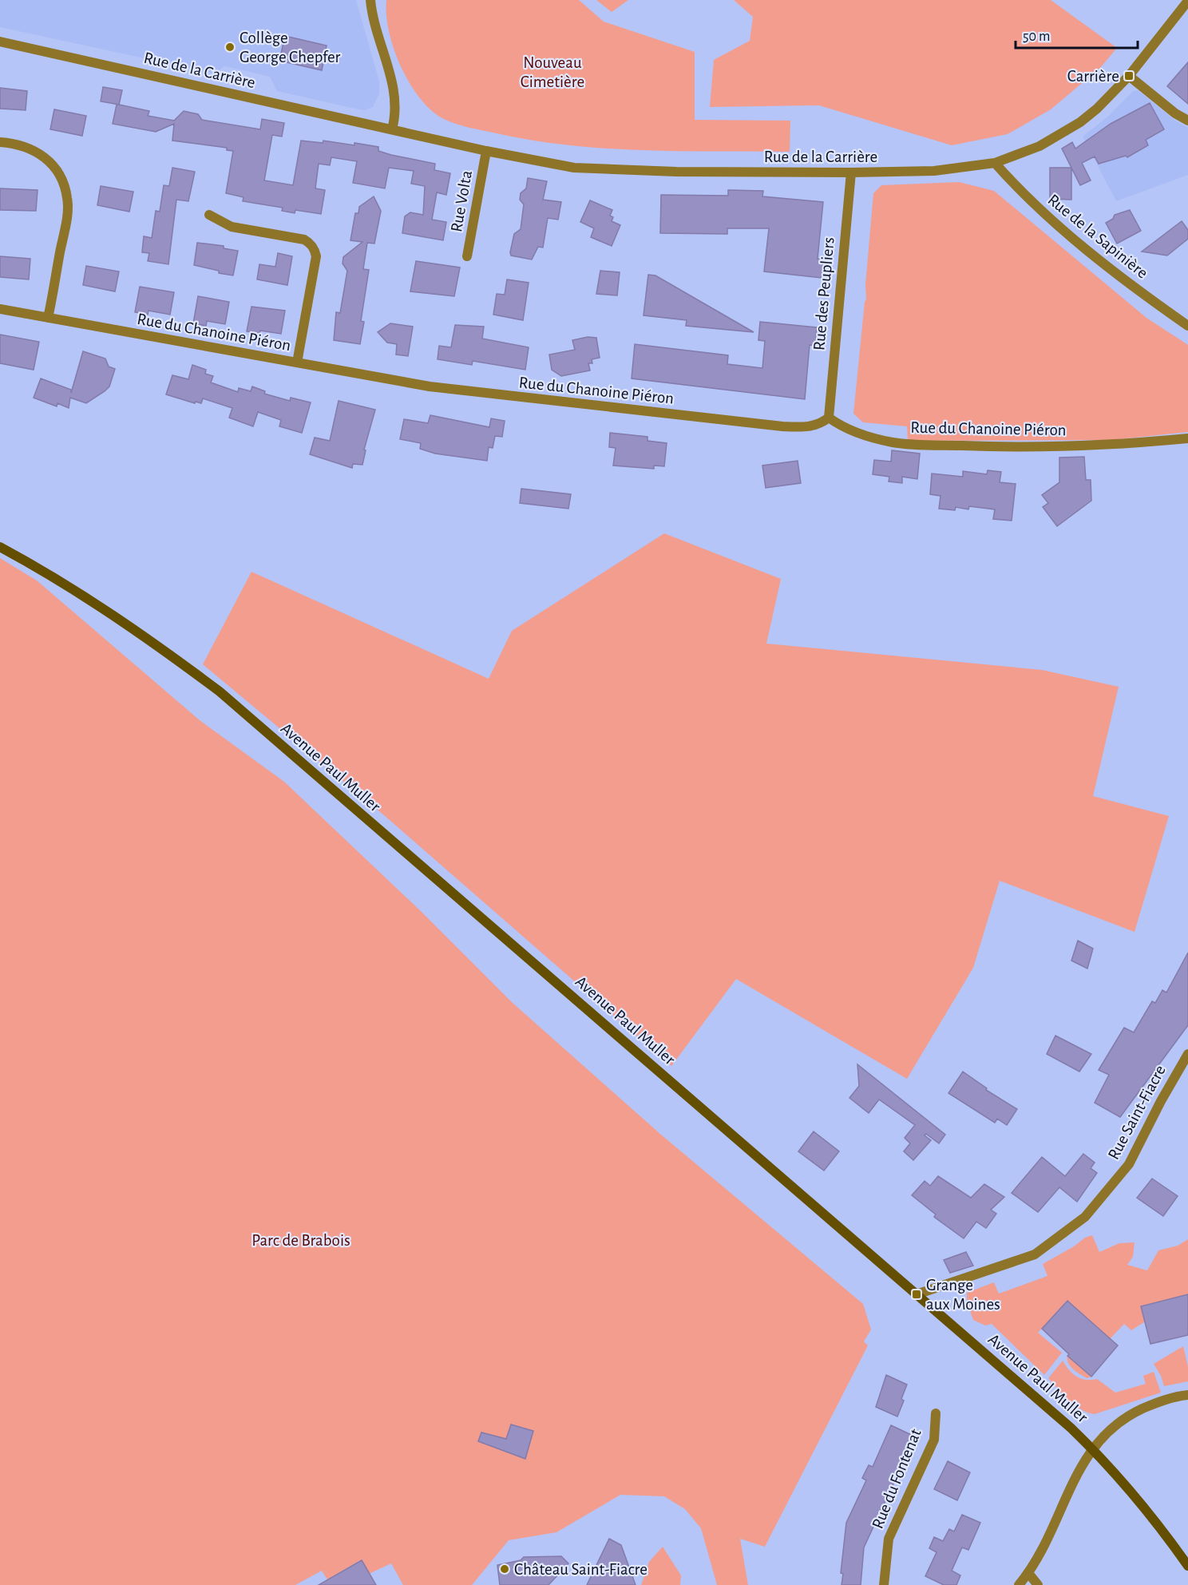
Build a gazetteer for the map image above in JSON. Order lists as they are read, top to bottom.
{
  "streets": {
    "main road": ["Avenue Paul Muller"],
    "street": [
      "Rue de la Carrière",
      "Rue Volta",
      "Rue de la Sapinière",
      "Rue des Peupliers",
      "Rue du Chanoine Piéron",
      "Rue Saint-Fiacre",
      "Rue du Fontenat"
    ]
  },
  "crossings": [
    ["Rue de la Carrière", "Rue Volta"],
    ["Rue de la Carrière", "Rue de la Sapinière"],
    ["Rue de la Carrière", "Rue des Peupliers"],
    ["Rue des Peupliers", "Rue du Chanoine Piéron"],
    ["Avenue Paul Muller", "Rue Saint-Fiacre"]
  ],
  "parks": ["Nouveau Cimetière", "Parc de Brabois"],
  "places": {
    "other": ["Collège George Chepfer", "Château Saint-Fiacre"],
    "transit": ["Carrière", "Grange aux Moines"]
  },
  "scale_bar": "50 m"
}
